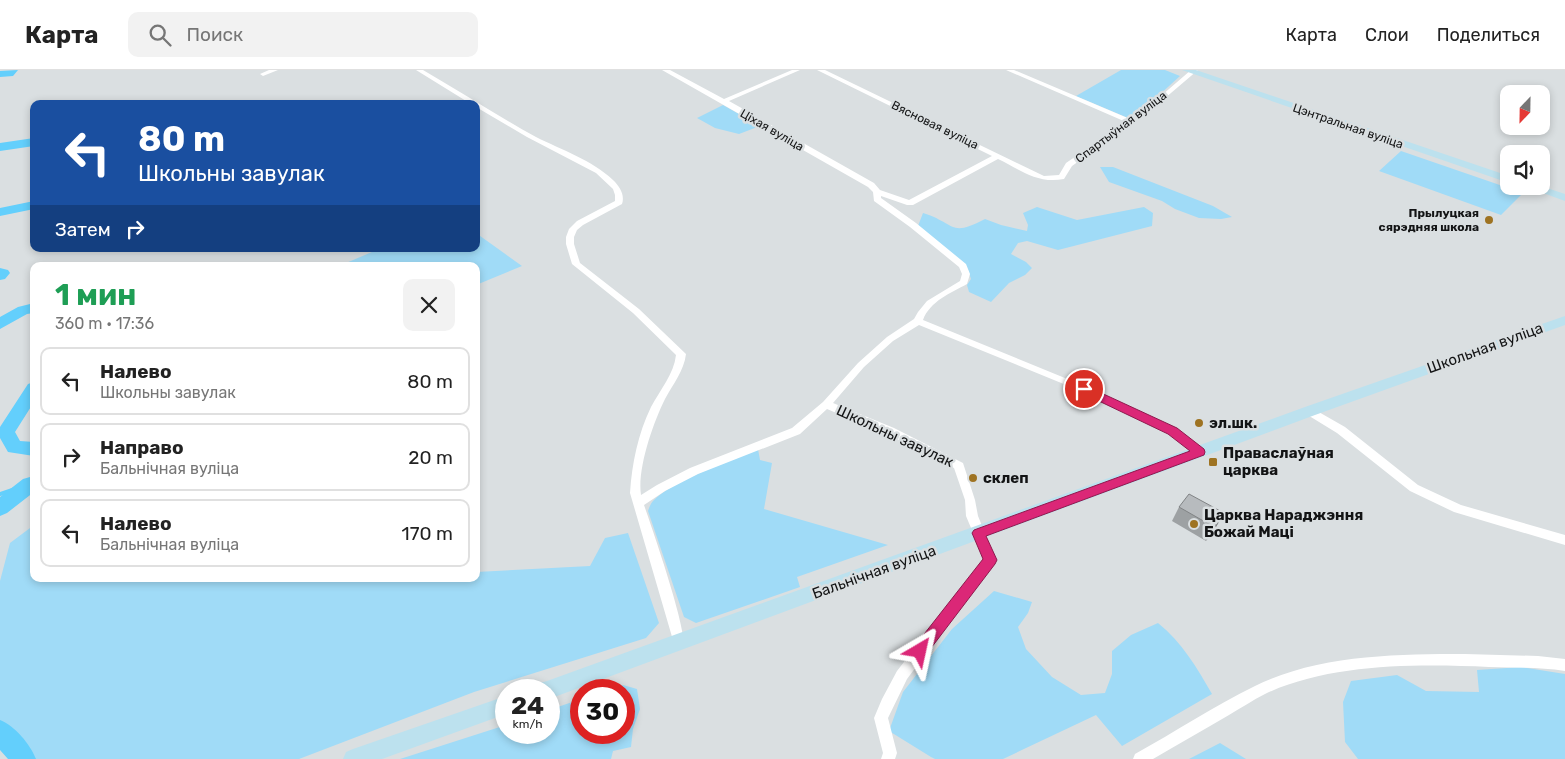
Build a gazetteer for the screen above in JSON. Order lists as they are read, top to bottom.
{
  "streets": {
    "street": [
      "Вясновая вуліца",
      "Цэнтральная вуліца",
      "Спартыўная вуліца",
      "Ціхая вуліца",
      "Школьная вуліца",
      "Школьны завулак",
      "Бальнічная вуліца"
    ]
  },
  "crossings": [
    ["Вясновая вуліца", "Спартыўная вуліца"],
    ["Цэнтральная вуліца", "Спартыўная вуліца"],
    ["Школьная вуліца", "Бальнічная вуліца"],
    ["Школьны завулак", "Бальнічная вуліца"]
  ],
  "places": {
    "other": [
      "Прылуцкая сярэдняя школа",
      "эл.шк.",
      "склеп",
      "Царква Нараджэння Божай Маці"
    ],
    "transit": ["Праваслаўная царква"]
  },
  "north": "bottom",
  "page": {
    "header": "Карта",
    "search": "Поиск",
    "nav": ["Карта", "Слои", "Поделиться"],
    "turn": ["80 m", "Школьны завулак"],
    "then": "Затем",
    "heading": ["1 мин", "360 m · 17:36"],
    "list": [
      {
        "name": "Налево",
        "note": "Школьны завулак",
        "value": "80 m"
      },
      {
        "name": "Направо",
        "note": "Бальнічная вуліца",
        "value": "20 m"
      },
      {
        "name": "Налево",
        "note": "Бальнічная вуліца",
        "value": "170 m"
      }
    ],
    "speed": "24 km/h",
    "limit": "30"
  }
}
